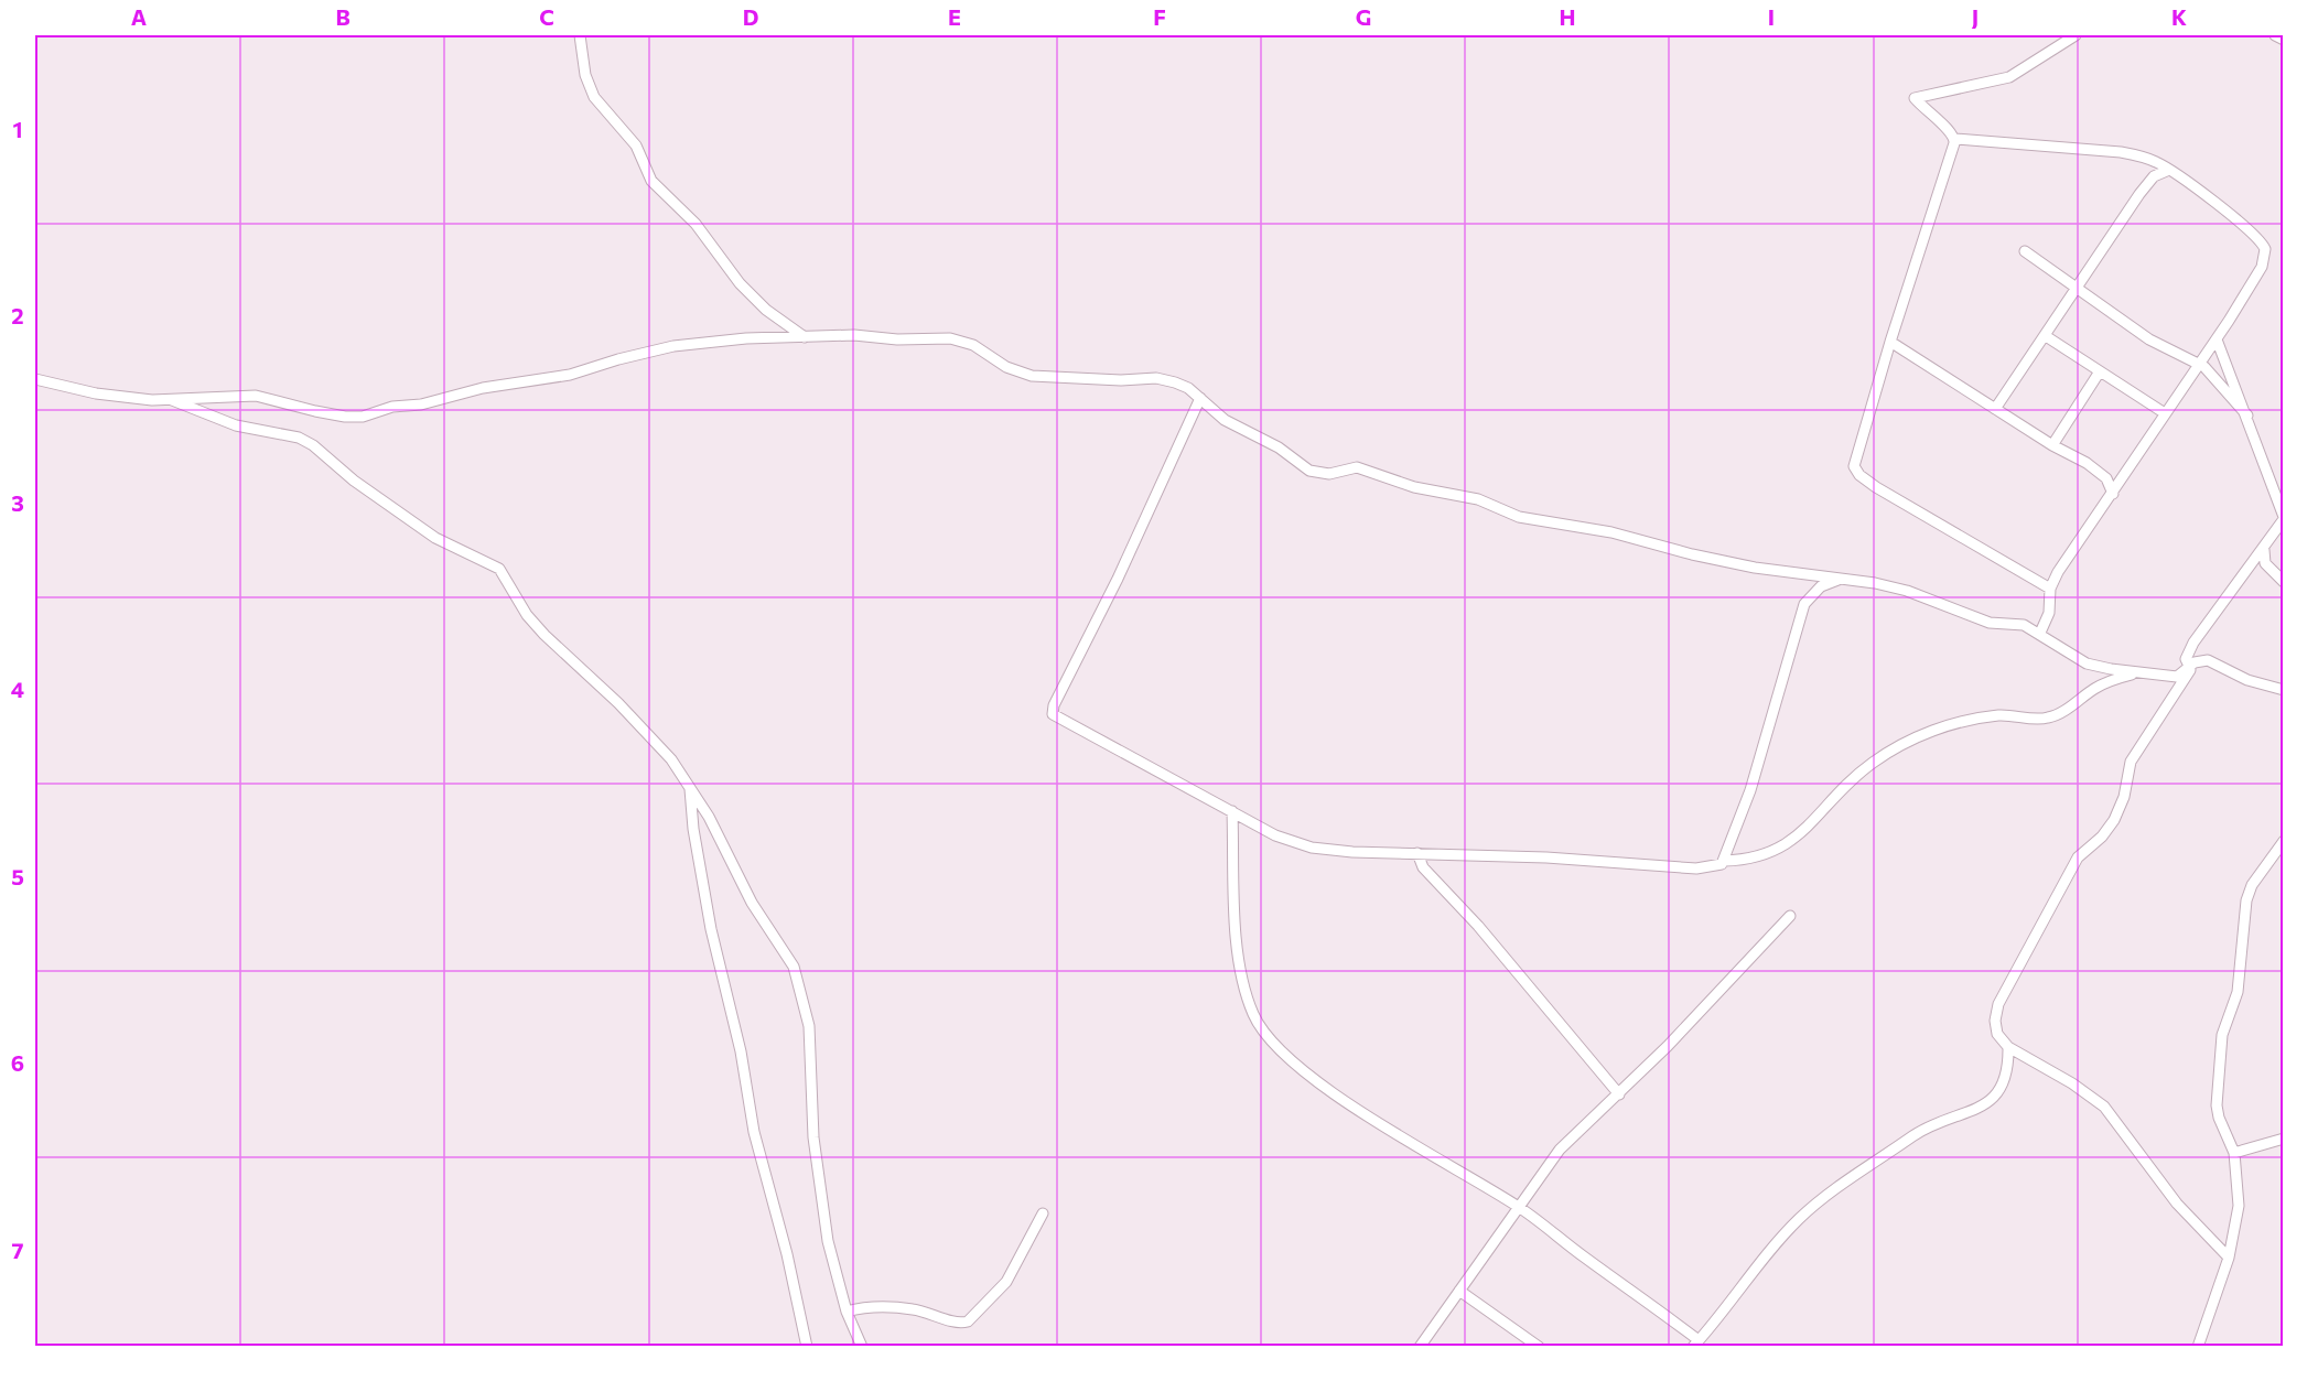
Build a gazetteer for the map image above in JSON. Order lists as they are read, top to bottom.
{
  "grid": {
    "columns": [
      "A",
      "B",
      "C",
      "D",
      "E",
      "F",
      "G",
      "H",
      "I",
      "J",
      "K"
    ],
    "rows": [
      "1",
      "2",
      "3",
      "4",
      "5",
      "6",
      "7"
    ]
  }
}
